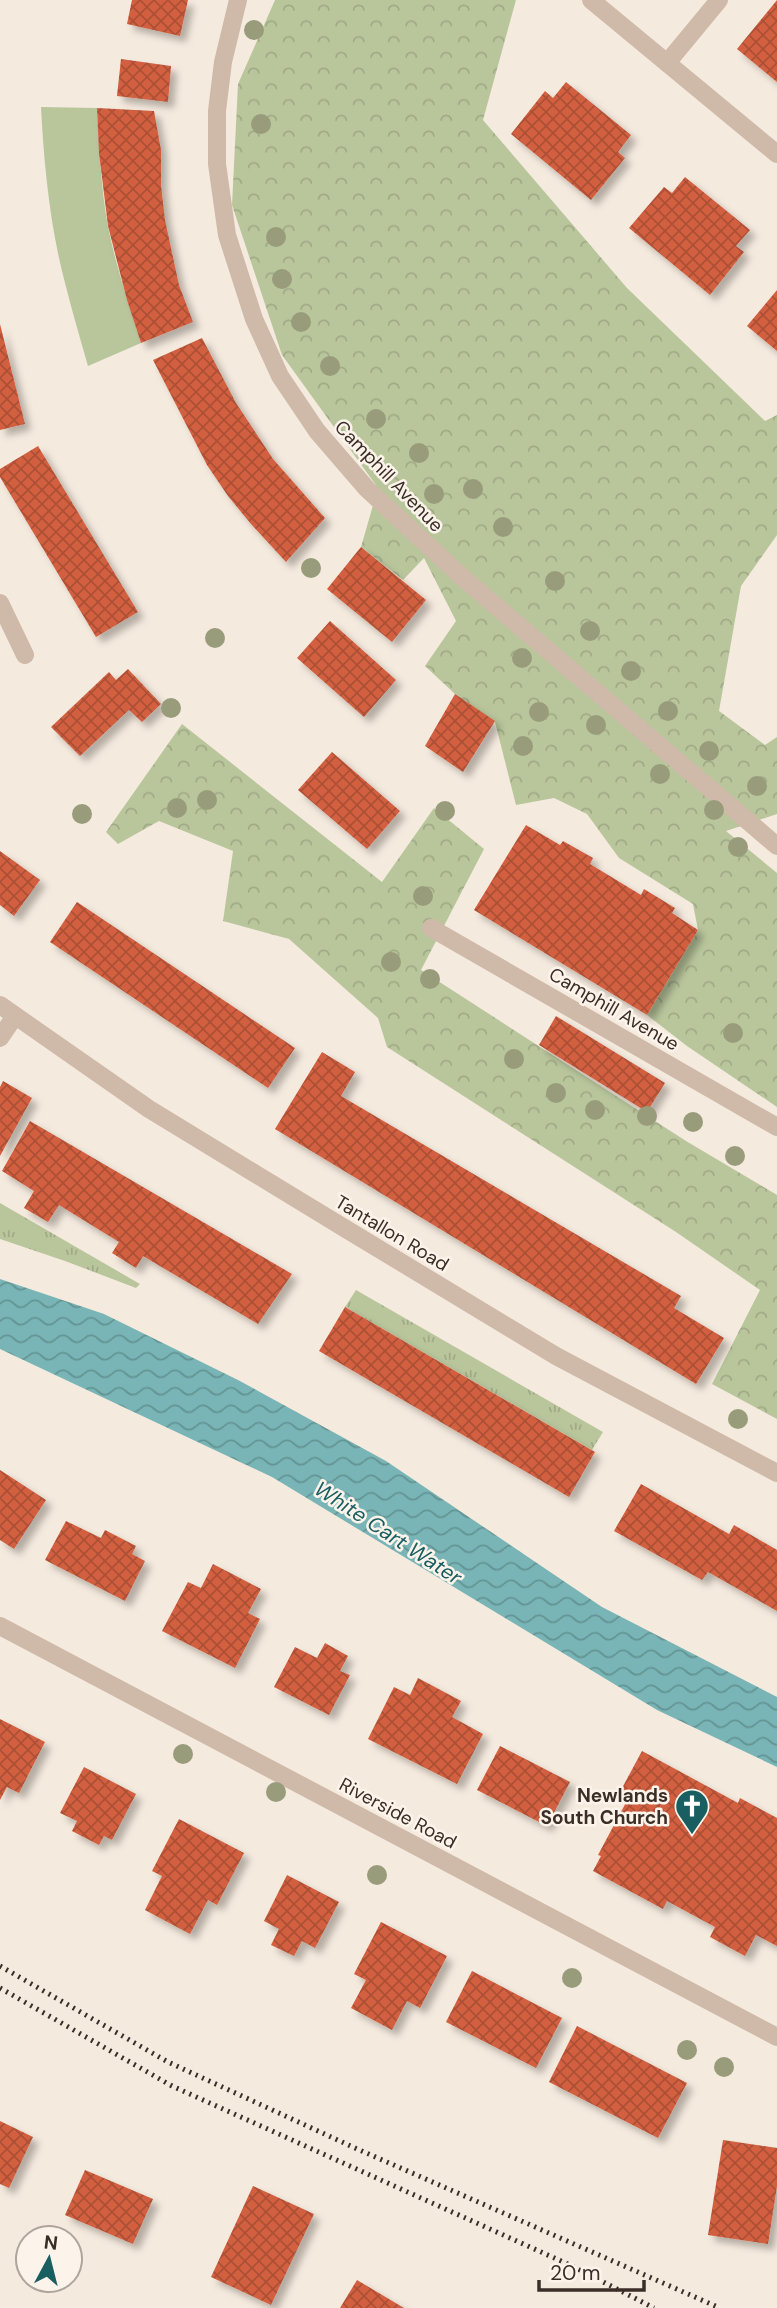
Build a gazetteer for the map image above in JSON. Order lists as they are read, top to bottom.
{
  "streets": {
    "street": ["Camphill Avenue", "Tantallon Road", "Riverside Road"]
  },
  "water": ["White Cart Water"],
  "places": {
    "church": ["Newlands South Church"]
  },
  "scale_bar": "20 m",
  "north": "top"
}
